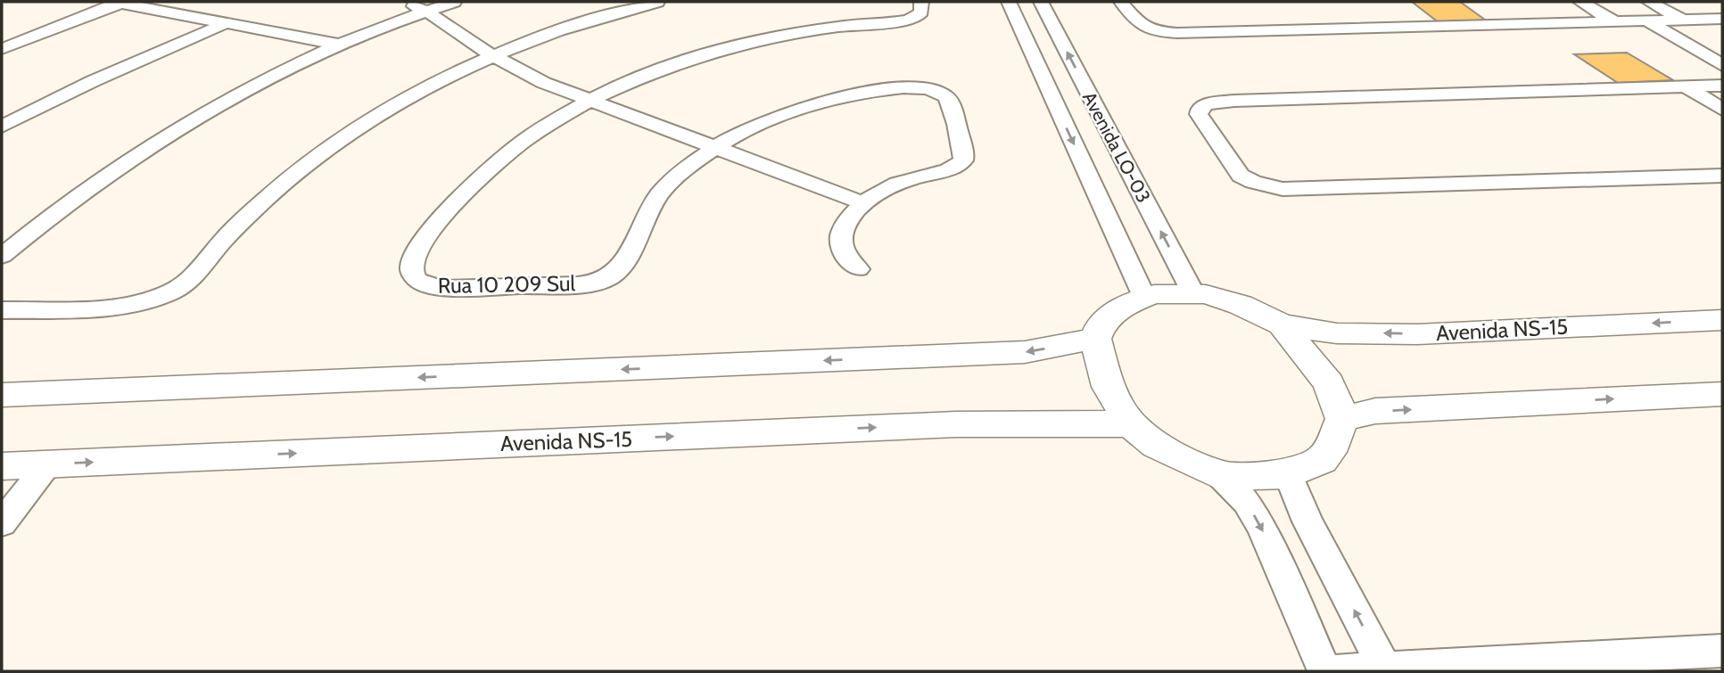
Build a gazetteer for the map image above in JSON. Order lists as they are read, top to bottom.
{
  "streets": {
    "main road": ["Avenida NS-15"],
    "street": ["Avenida LO-03", "Rua 10 209 Sul"]
  },
  "crossings": [
    ["Avenida LO-03", "Avenida NS-15"]
  ]
}
